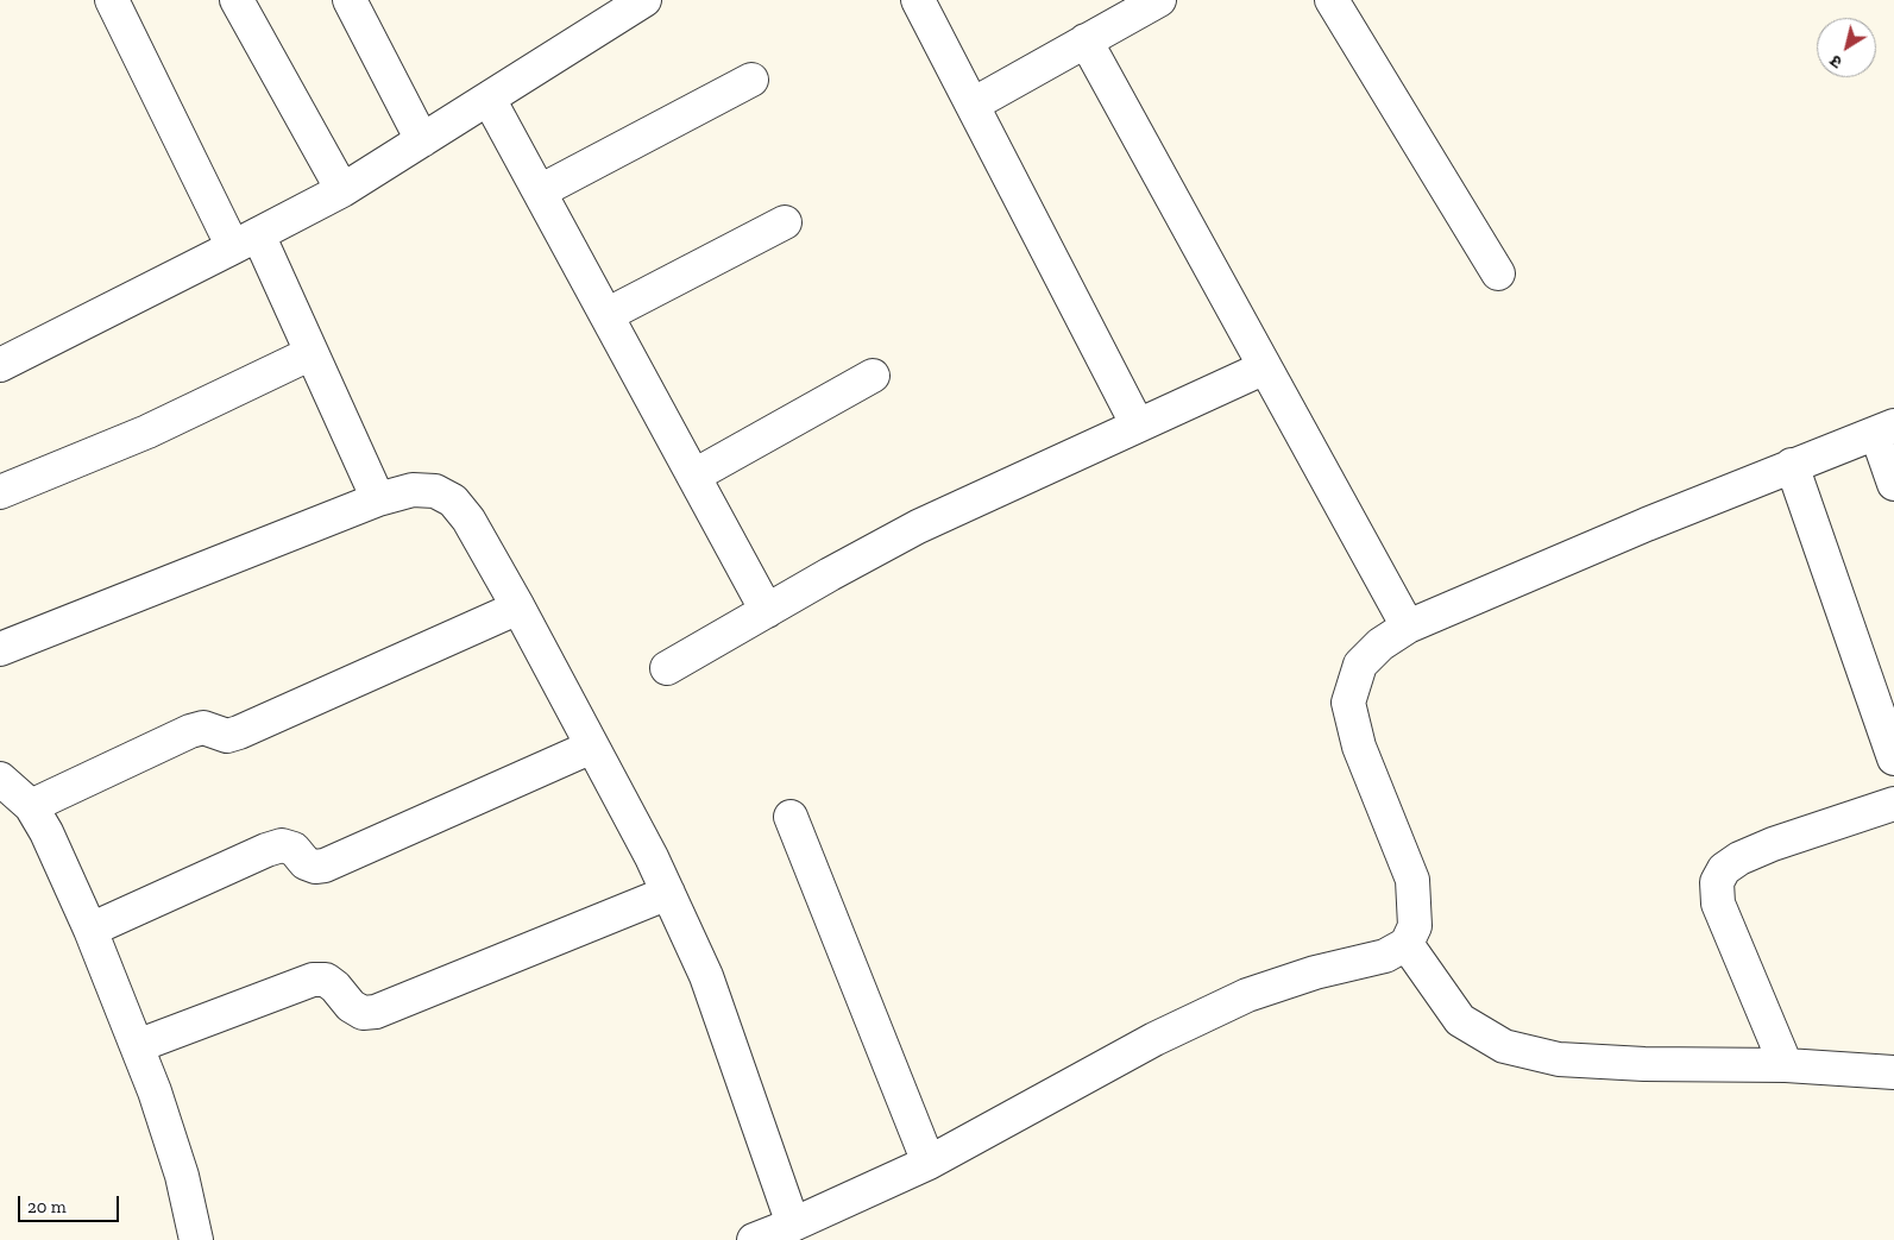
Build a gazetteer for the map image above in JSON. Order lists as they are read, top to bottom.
{
  "scale_bar": "20 m",
  "north": "bottom left"
}
